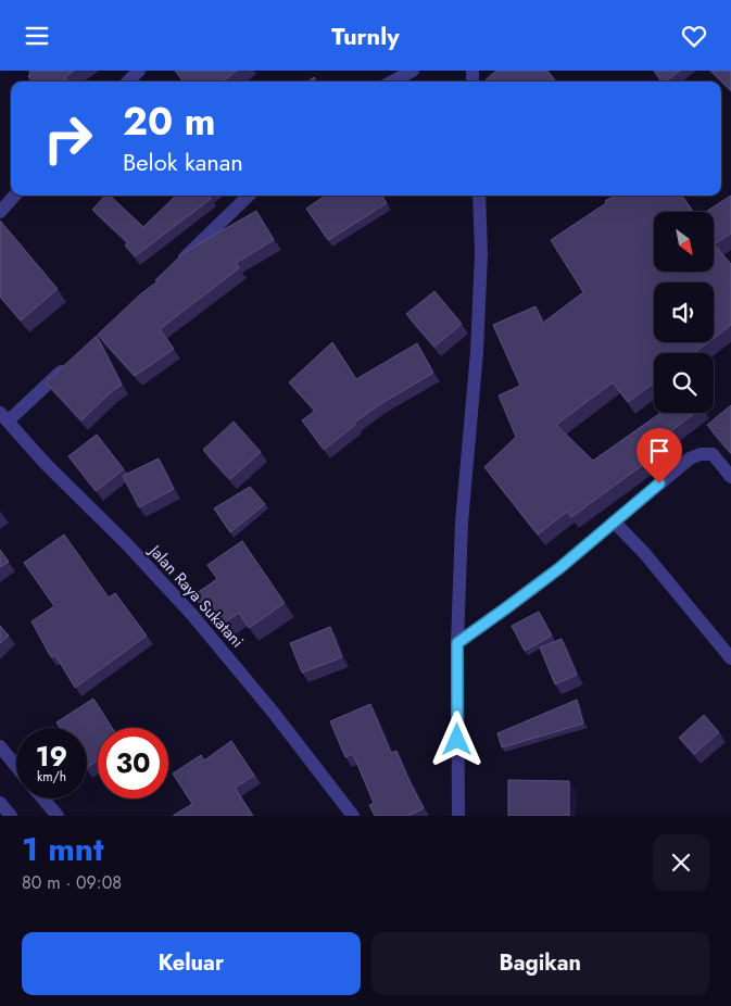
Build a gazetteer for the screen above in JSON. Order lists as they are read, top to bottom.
{
  "streets": {
    "street": ["Jalan Raya Sukatani"]
  },
  "north": "bottom right",
  "page": {
    "header": "Turnly",
    "turn": ["20 m", "Belok kanan"],
    "speed": "19 km/h",
    "limit": "30",
    "heading": ["1 mnt", "80 m · 09:08"],
    "buttons": ["Keluar", "Bagikan"]
  }
}
